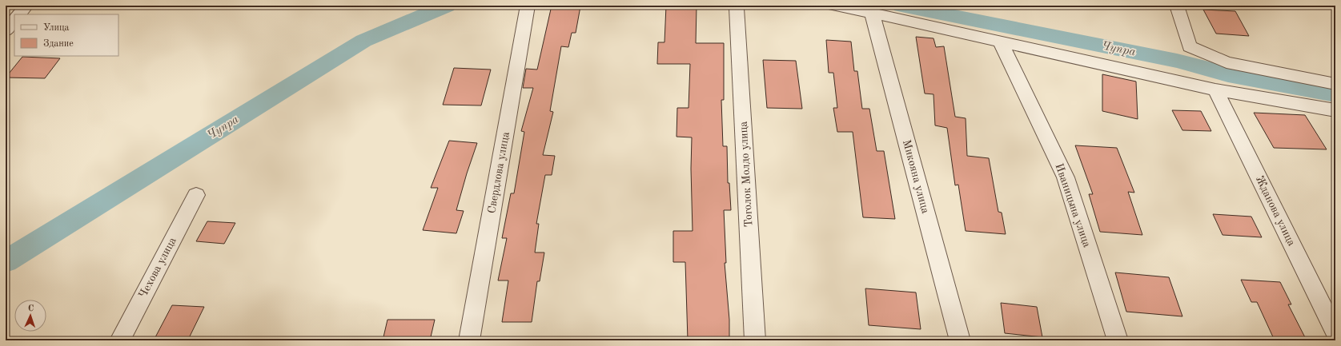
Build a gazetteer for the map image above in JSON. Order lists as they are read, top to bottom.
{
  "streets": {
    "street": [
      "Свердлова улица",
      "Тоголок Молдо улица",
      "Микояна улица",
      "Иваницына улица",
      "Жданова улица",
      "Чехова улица"
    ]
  },
  "water": ["Чупра"],
  "legend": ["Улица", "Здание"],
  "north": "top"
}
